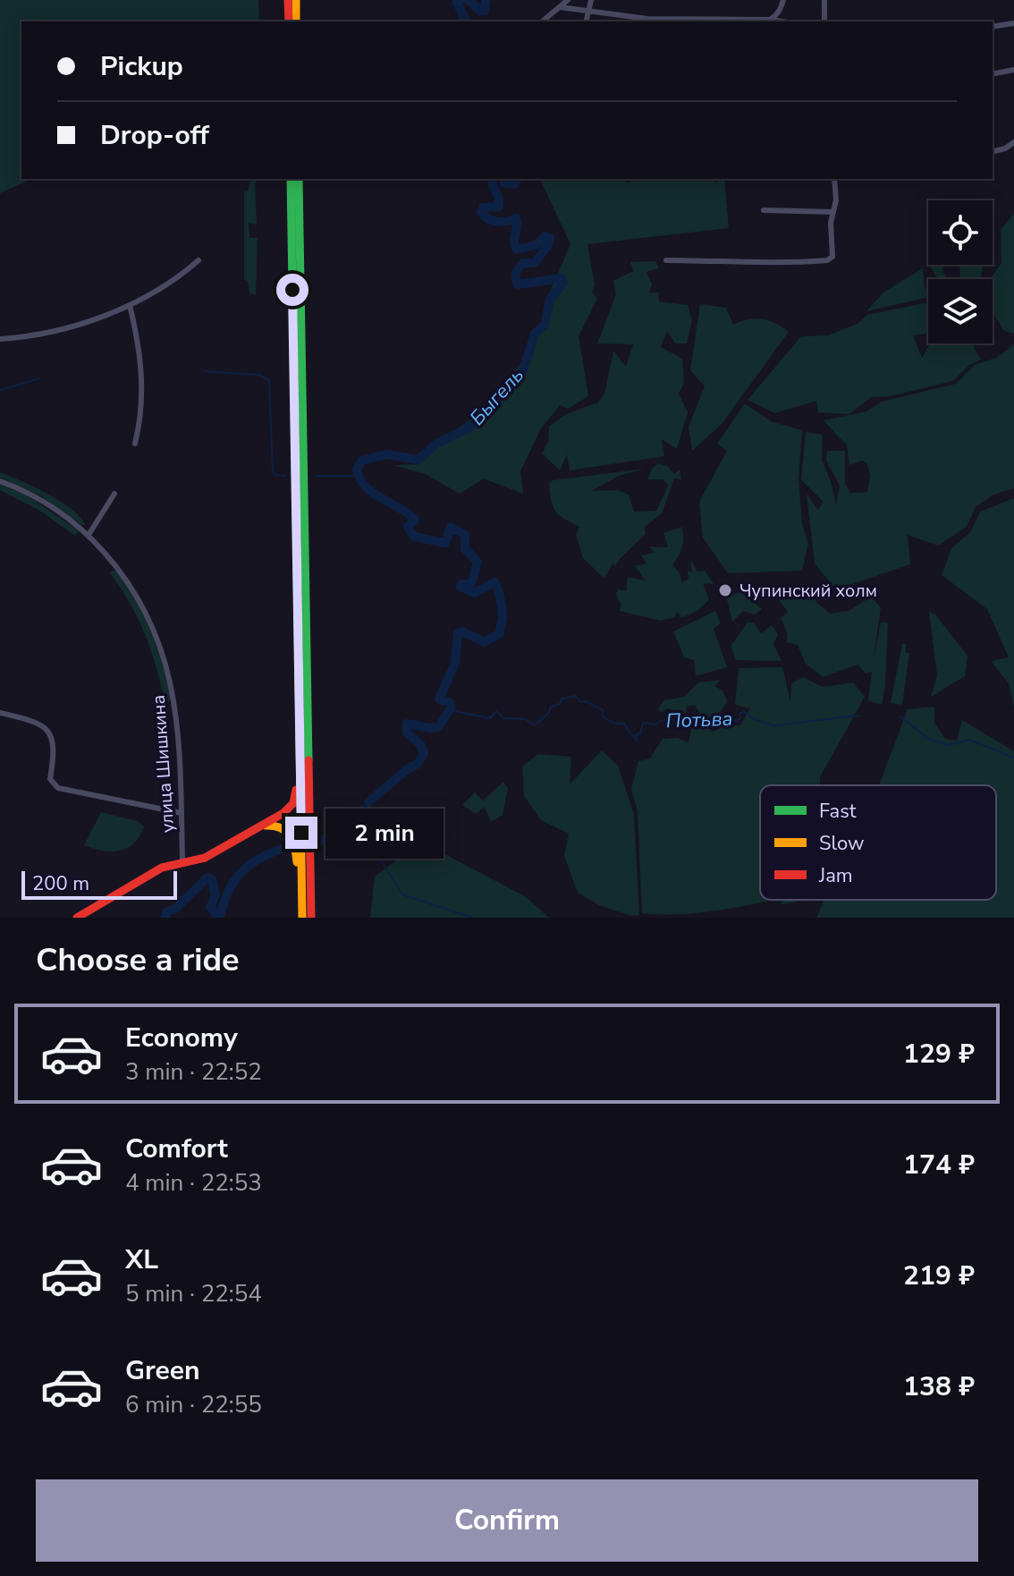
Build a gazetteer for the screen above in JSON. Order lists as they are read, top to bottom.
{
  "streets": {
    "street": ["улица Шишкина"]
  },
  "water": ["Быгель", "Потьва"],
  "places": ["Чупинский холм"],
  "legend": ["Fast", "Slow", "Jam"],
  "scale_bar": "200 m",
  "page": {
    "banner": ["Pickup", "Drop-off"],
    "bubble": "2 min",
    "scale": "200 m",
    "heading": "Choose a ride",
    "list": [
      {
        "name": "Economy",
        "note": "3 min · 22:52",
        "value": "129 ₽"
      },
      {
        "name": "Comfort",
        "note": "4 min · 22:53",
        "value": "174 ₽"
      },
      {
        "name": "XL",
        "note": "5 min · 22:54",
        "value": "219 ₽"
      },
      {
        "name": "Green",
        "note": "6 min · 22:55",
        "value": "138 ₽"
      }
    ],
    "buttons": "Confirm"
  }
}
